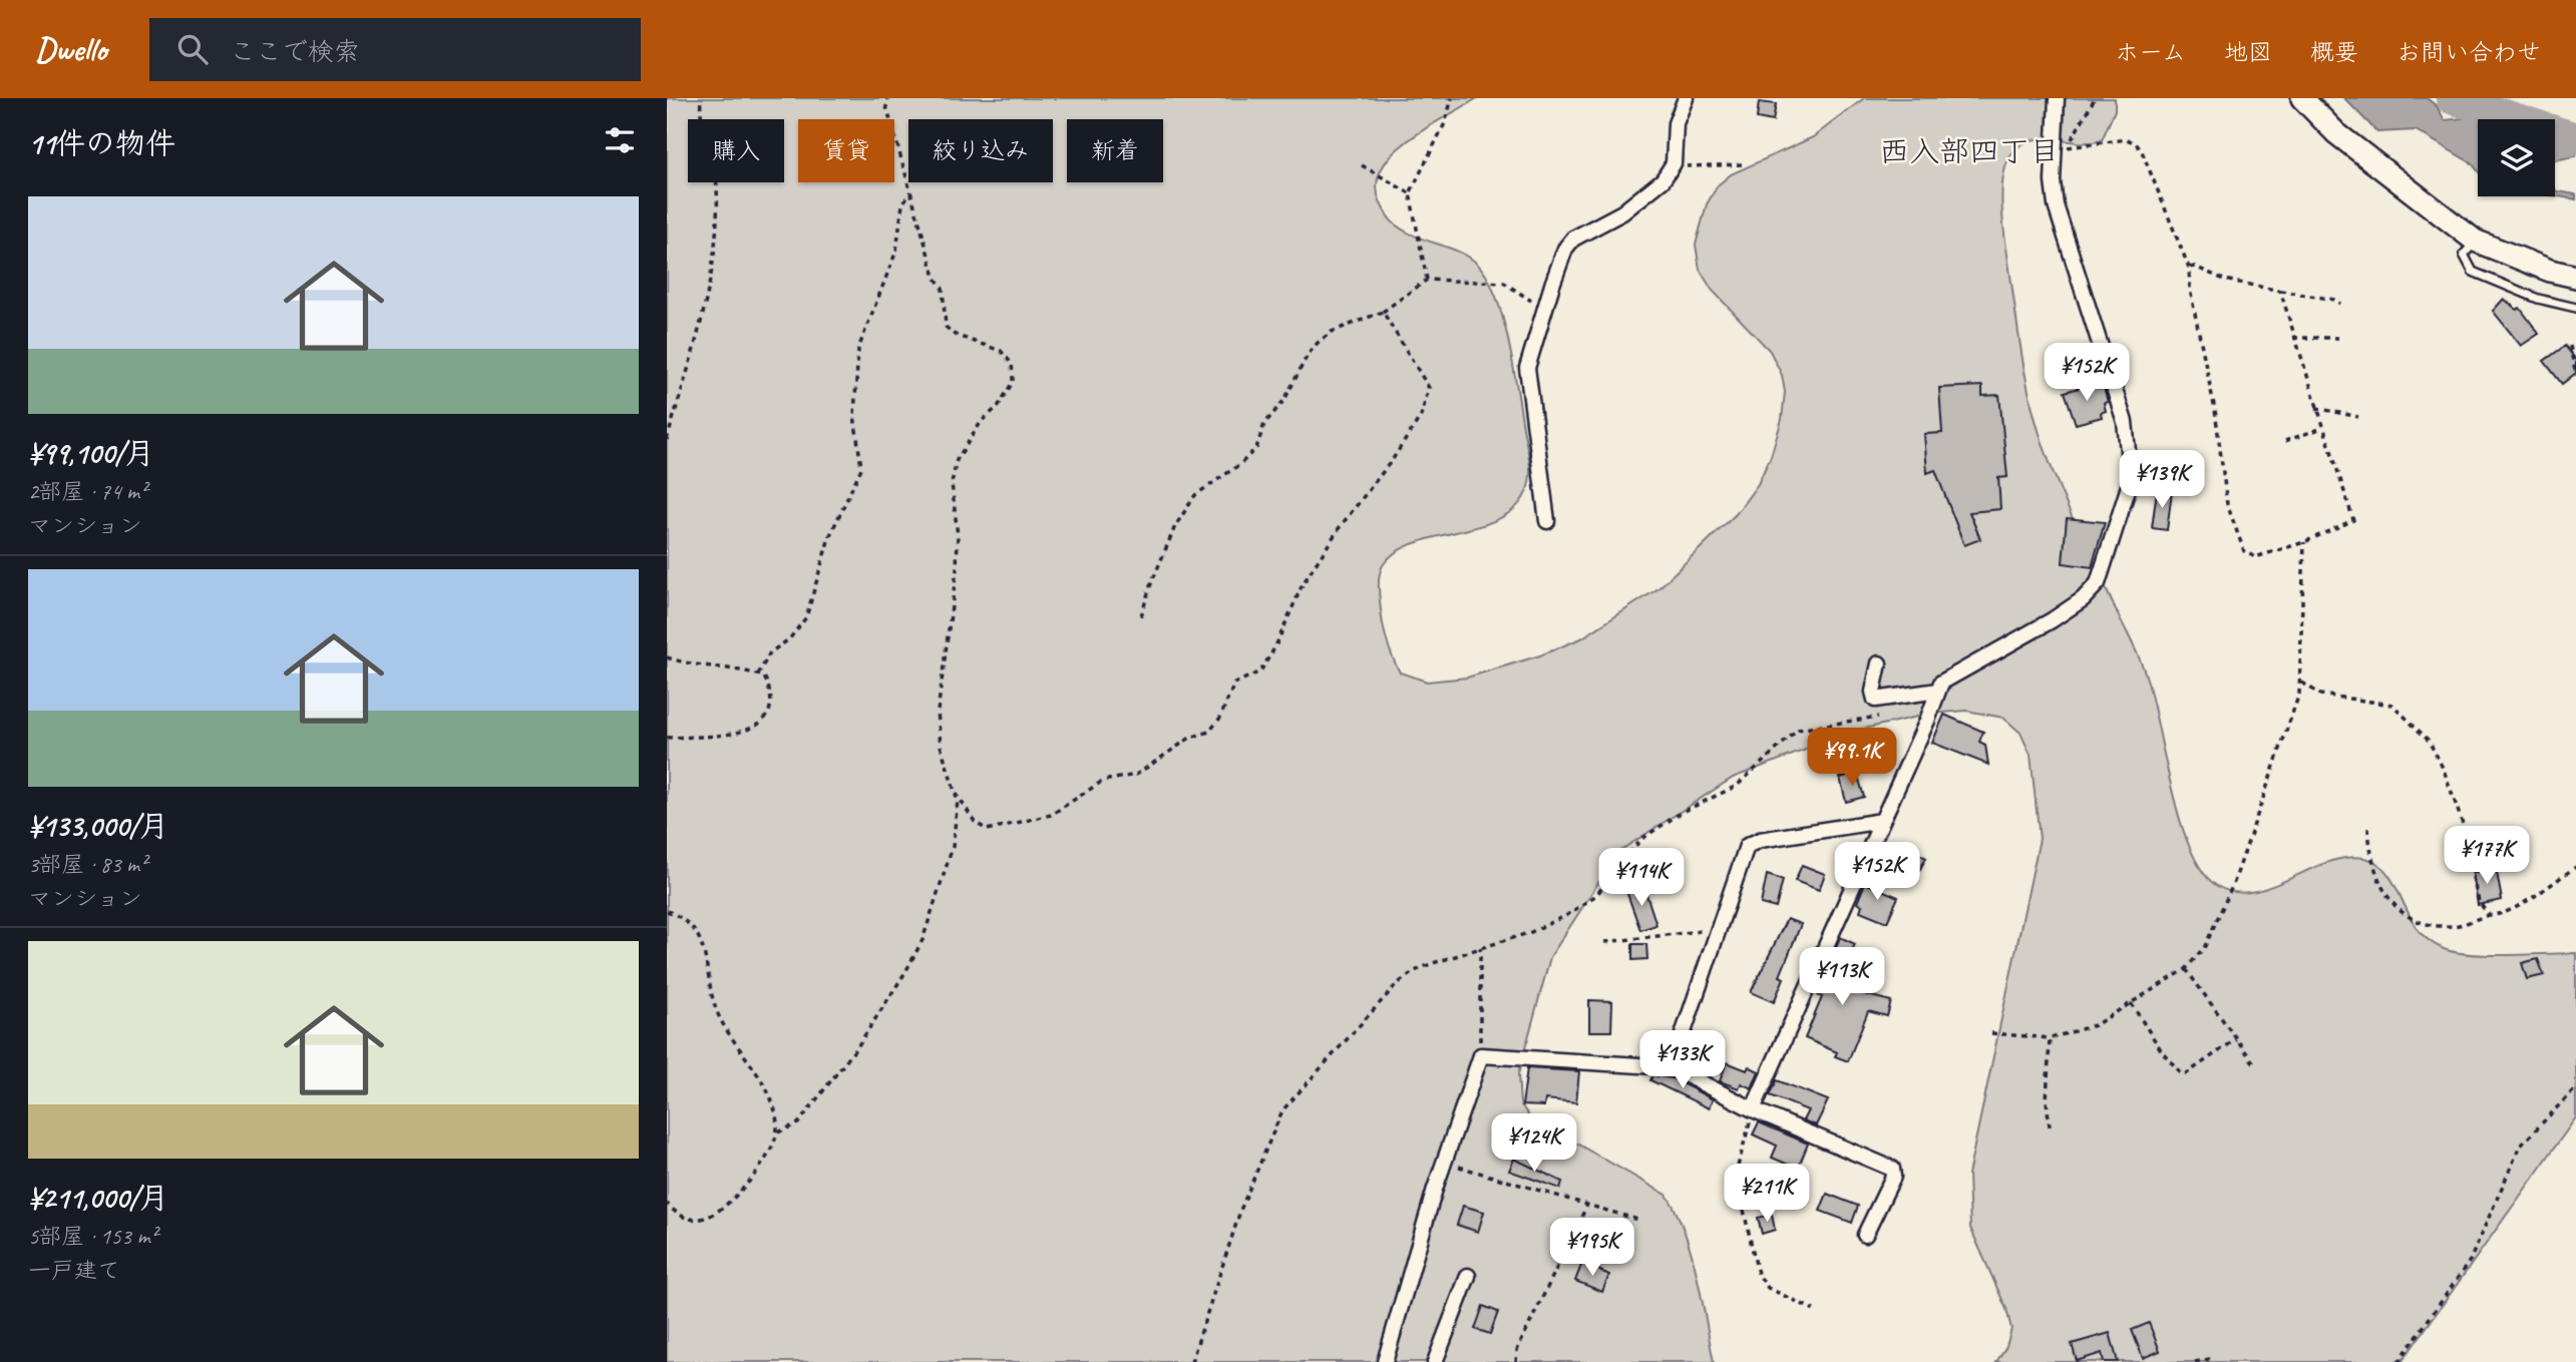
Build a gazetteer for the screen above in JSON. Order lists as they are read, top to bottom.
{
  "districts": ["西入部四丁目"],
  "page": {
    "header": "Dwello",
    "search": "ここで検索",
    "nav": [
      "ホーム",
      "地図",
      "概要",
      "お問い合わせ"
    ],
    "heading": "11件の物件",
    "chip": [
      "購入",
      "賃貸",
      "絞り込み",
      "新着"
    ],
    "list": [
      {
        "name": "¥99,100/月",
        "note": "2部屋 · 74 m² · マンション"
      },
      {
        "name": "¥133,000/月",
        "note": "3部屋 · 83 m² · マンション"
      },
      {
        "name": "¥211,000/月",
        "note": "5部屋 · 153 m² · 一戸建て"
      }
    ],
    "price": [
      "¥152K",
      "¥139K",
      "¥99.1K",
      "¥177K",
      "¥152K",
      "¥114K",
      "¥113K",
      "¥133K",
      "¥124K",
      "¥211K",
      "¥195K"
    ]
  }
}
